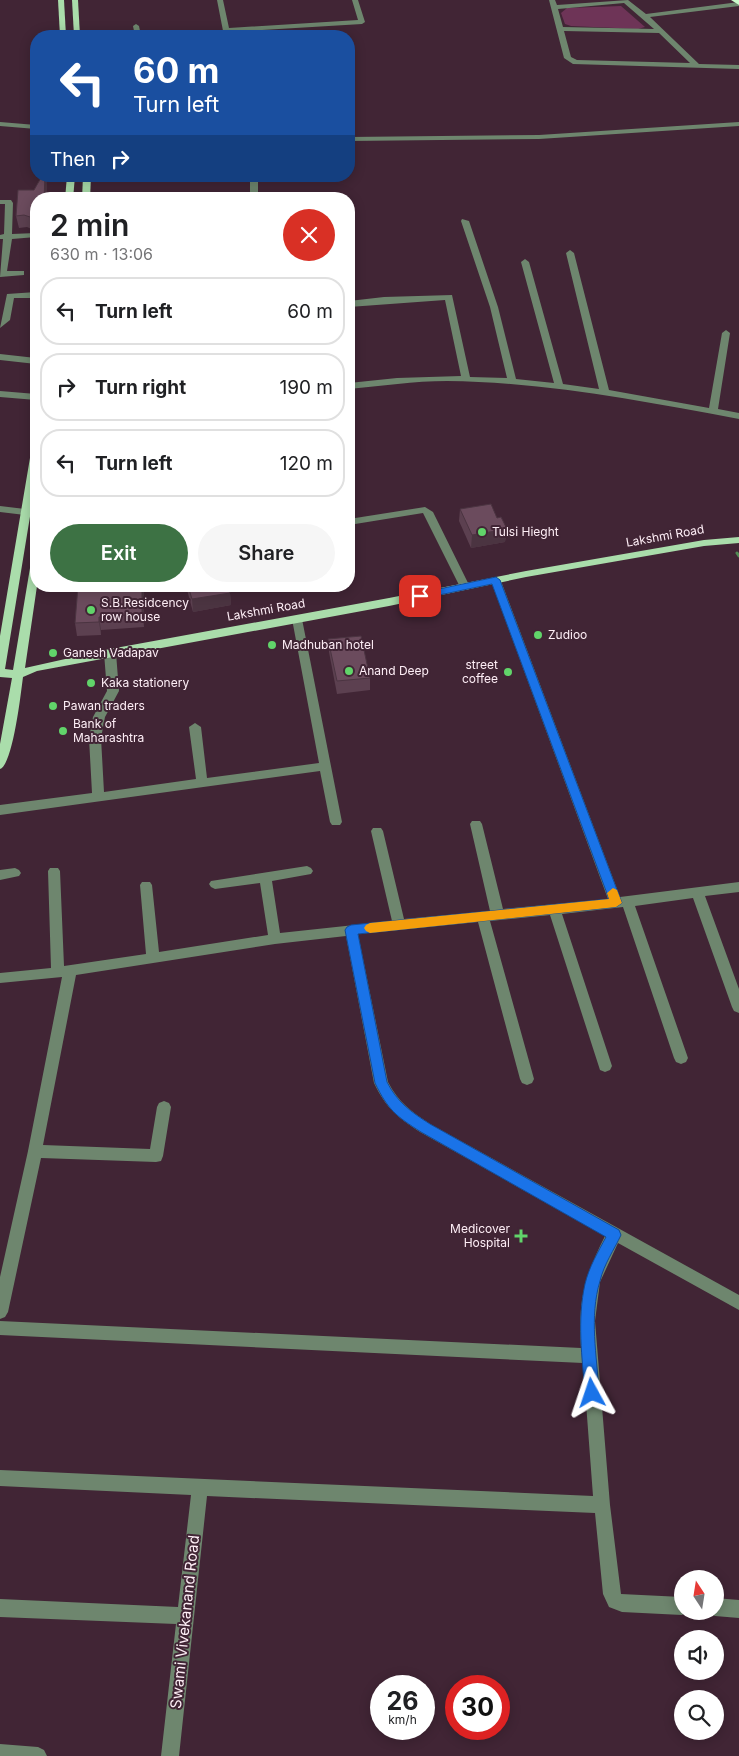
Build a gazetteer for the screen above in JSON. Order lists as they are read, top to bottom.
{
  "streets": {
    "main road": ["Lakshmi Road"],
    "street": ["Swami Vivekanand Road"]
  },
  "places": {
    "other": [
      "Tulsi Hieght",
      "S.B.Residcency row house",
      "Zudioo",
      "Madhuban hotel",
      "Ganesh Vadapav",
      "Anand Deep",
      "street coffee",
      "Kaka stationery",
      "Pawan traders",
      "Bank of Maharashtra"
    ],
    "health": ["Medicover Hospital"]
  },
  "north": "top",
  "page": {
    "turn": ["60 m", "Turn left"],
    "then": "Then",
    "heading": ["2 min", "630 m · 13:06"],
    "list": [
      {
        "name": "Turn left",
        "value": "60 m"
      },
      {
        "name": "Turn right",
        "value": "190 m"
      },
      {
        "name": "Turn left",
        "value": "120 m"
      }
    ],
    "buttons": ["Exit", "Share"],
    "speed": "26 km/h",
    "limit": "30"
  }
}
